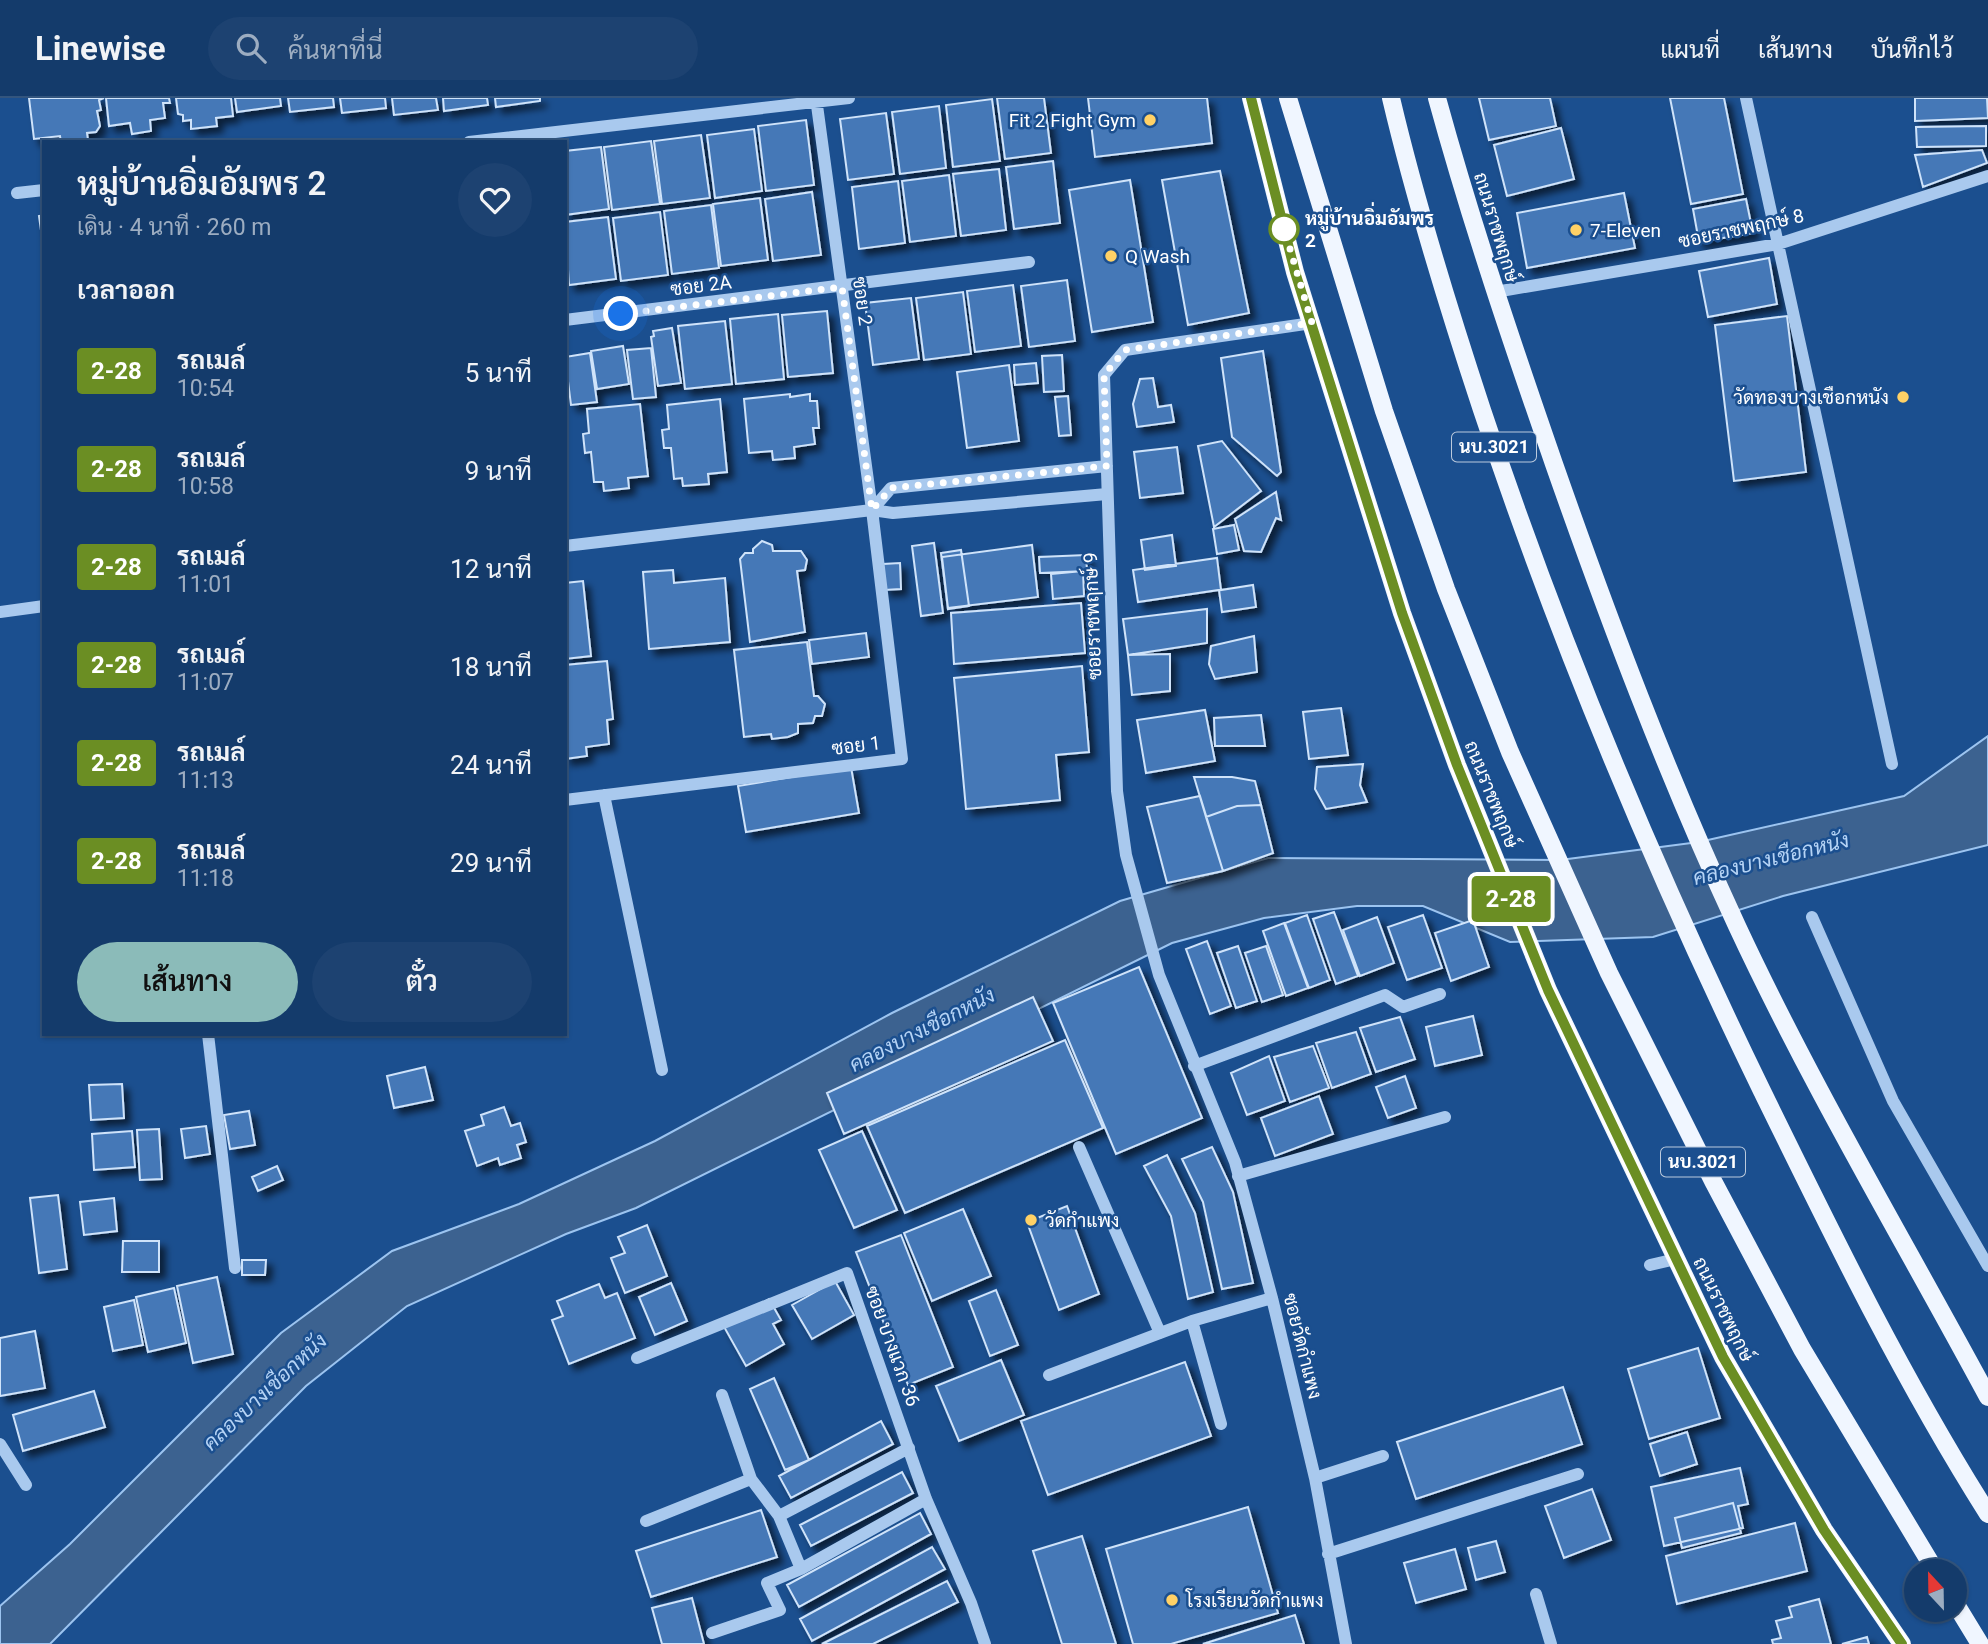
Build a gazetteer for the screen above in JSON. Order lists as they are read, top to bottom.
{
  "streets": {
    "main road": ["ถนนราชพฤกษ์", "นบ.3021"],
    "street": [
      "ซอยราชพฤกษ์ 8",
      "ซอย 2A",
      "ซอย 2",
      "ซอยราชพฤกษ์ 9",
      "ซอย 1",
      "ซอย บางแวก 36",
      "ซอยวัดกำแพง"
    ]
  },
  "crossings": [
    ["ถนนราชพฤกษ์", "ซอยราชพฤกษ์ 8"],
    ["ถนนราชพฤกษ์", "ซอยราชพฤกษ์ 9"],
    ["ซอย 2A", "ซอย 2"],
    ["ซอย 2", "ซอย 1"],
    ["ซอยราชพฤกษ์ 9", "ซอยวัดกำแพง"]
  ],
  "water": ["คลองบางเชือกหนัง"],
  "places": [
    "Fit 2 Fight Gym",
    "หมู่บ้านอิ่มอัมพร 2",
    "7-Eleven",
    "Q Wash",
    "วัดทองบางเชือกหนัง",
    "วัดกำแพง",
    "โรงเรียนวัดกำแพง"
  ],
  "lines": ["bus line 2-28"],
  "north": "top",
  "page": {
    "header": "Linewise",
    "search": "ค้นหาที่นี่",
    "nav": ["แผนที่", "เส้นทาง", "บันทึกไว้"],
    "on_map": "2-28",
    "heading": [
      ["หมู่บ้านอิ่มอัมพร 2", "เดิน · 4 นาที · 260 m"],
      "เวลาออก"
    ],
    "list": [
      {
        "mark": "2-28",
        "name": "รถเมล์",
        "note": "10:54",
        "value": "5 นาที"
      },
      {
        "mark": "2-28",
        "name": "รถเมล์",
        "note": "10:58",
        "value": "9 นาที"
      },
      {
        "mark": "2-28",
        "name": "รถเมล์",
        "note": "11:01",
        "value": "12 นาที"
      },
      {
        "mark": "2-28",
        "name": "รถเมล์",
        "note": "11:07",
        "value": "18 นาที"
      },
      {
        "mark": "2-28",
        "name": "รถเมล์",
        "note": "11:13",
        "value": "24 นาที"
      },
      {
        "mark": "2-28",
        "name": "รถเมล์",
        "note": "11:18",
        "value": "29 นาที"
      }
    ],
    "buttons": ["เส้นทาง", "ตั๋ว"]
  }
}
